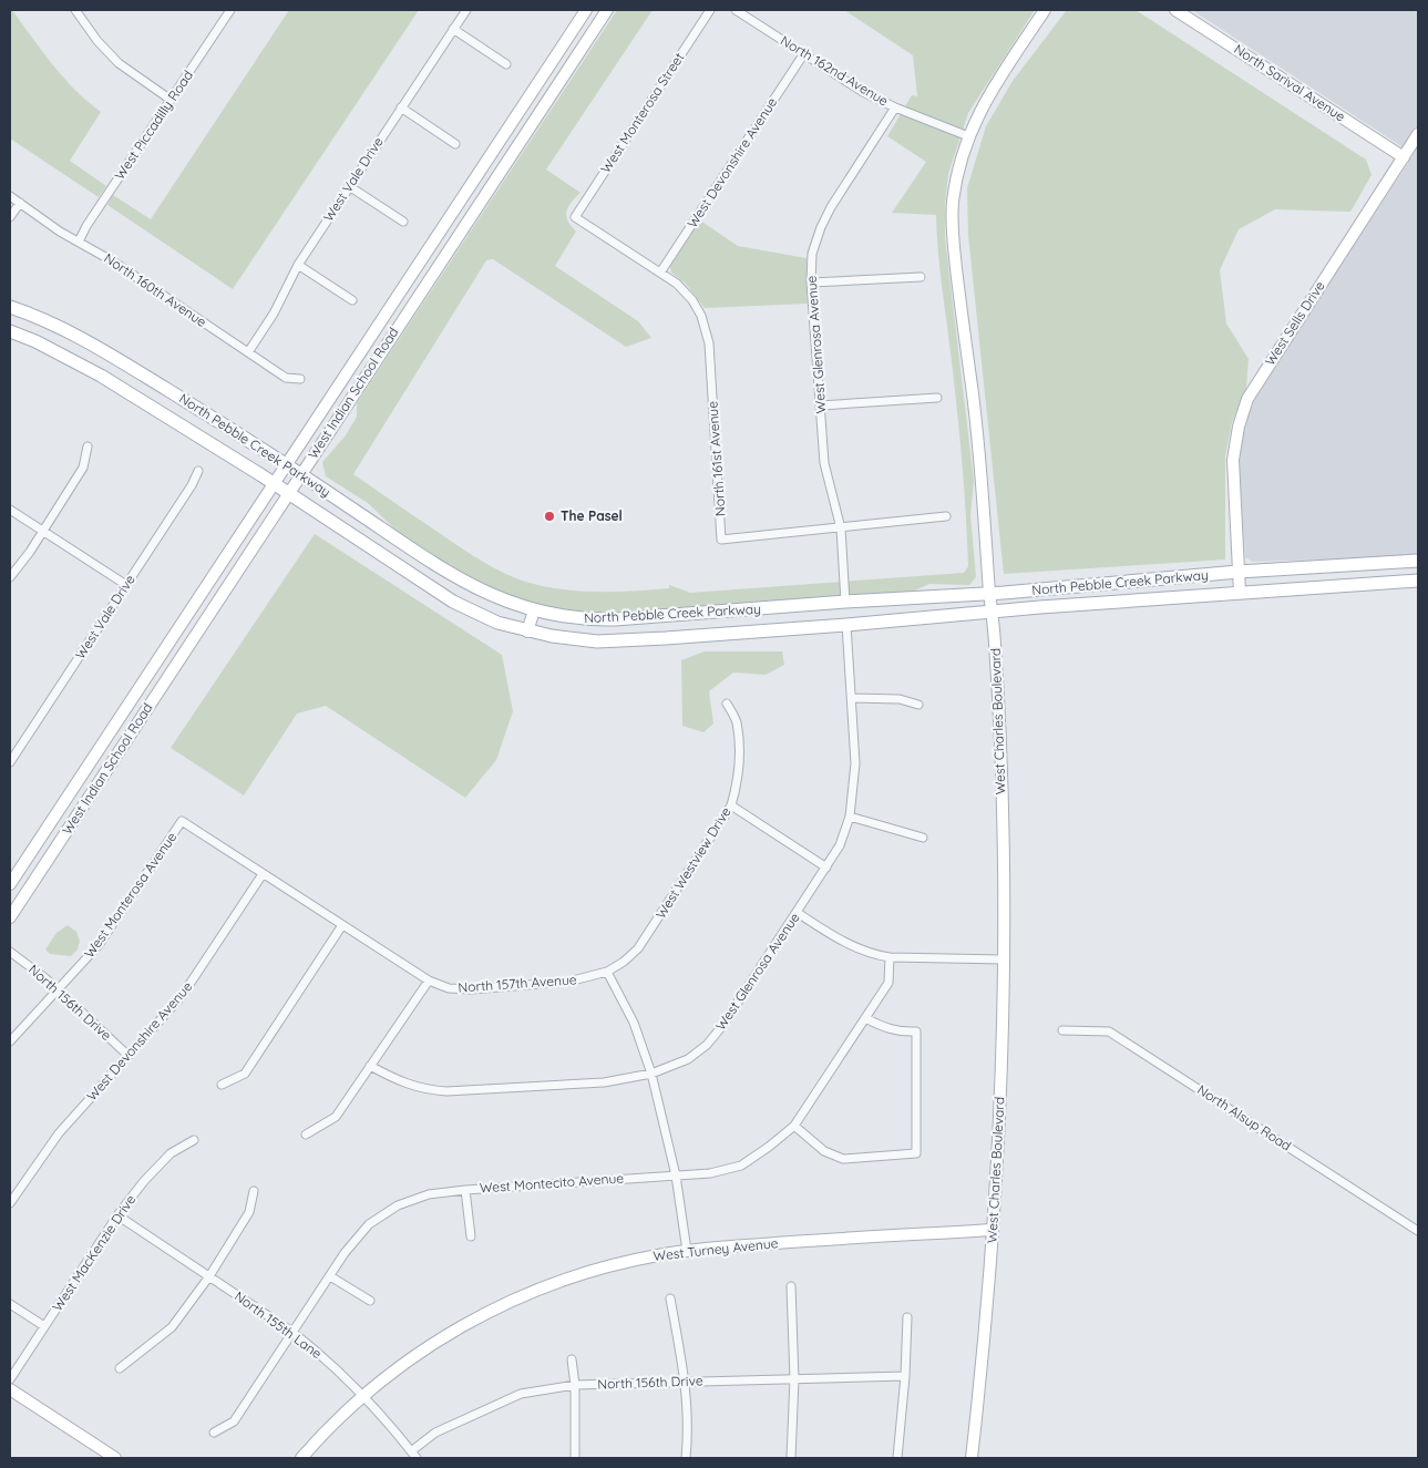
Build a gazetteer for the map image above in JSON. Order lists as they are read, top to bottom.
{
  "streets": {
    "main road": ["North Pebble Creek Parkway"],
    "street": [
      "North 162nd Avenue",
      "North Sarival Avenue",
      "West Monterosa Street",
      "West Piccadilly Road",
      "West Devonshire Avenue",
      "West Vale Drive",
      "North 160th Avenue",
      "West Sells Drive",
      "West Glenrosa Avenue",
      "West Indian School Road",
      "North 161st Avenue",
      "West Charles Boulevard",
      "West Westview Drive",
      "West Monterosa Avenue",
      "North 157th Avenue",
      "North 156th Drive",
      "North Alsup Road",
      "West Montecito Avenue",
      "West Turney Avenue",
      "West MacKenzie Drive",
      "North 155th Lane"
    ]
  },
  "crossings": [
    ["North 162nd Avenue", "West Devonshire Avenue"],
    ["North 162nd Avenue", "West Glenrosa Avenue"],
    ["North 162nd Avenue", "West Charles Boulevard"],
    ["North Sarival Avenue", "West Sells Drive"],
    ["West Monterosa Street", "North 161st Avenue"],
    ["West Piccadilly Road", "North 160th Avenue"],
    ["West Devonshire Avenue", "North 161st Avenue"],
    ["West Devonshire Avenue", "North 157th Avenue"],
    ["West Devonshire Avenue", "North 156th Drive"],
    ["West Vale Drive", "North 160th Avenue"],
    ["West Sells Drive", "North Pebble Creek Parkway"],
    ["West Glenrosa Avenue", "North Pebble Creek Parkway"],
    ["West Glenrosa Avenue", "North 161st Avenue"],
    ["West Indian School Road", "North Pebble Creek Parkway"],
    ["North Pebble Creek Parkway", "West Charles Boulevard"],
    ["West Charles Boulevard", "West Turney Avenue"],
    ["West Westview Drive", "North 157th Avenue"],
    ["West Monterosa Avenue", "North 157th Avenue"],
    ["West Monterosa Avenue", "North 156th Drive"],
    ["North 156th Drive", "North 155th Lane"],
    ["West Montecito Avenue", "North 155th Lane"],
    ["West Turney Avenue", "North 155th Lane"],
    ["West MacKenzie Drive", "North 155th Lane"]
  ],
  "places": ["The Pasel"]
}
